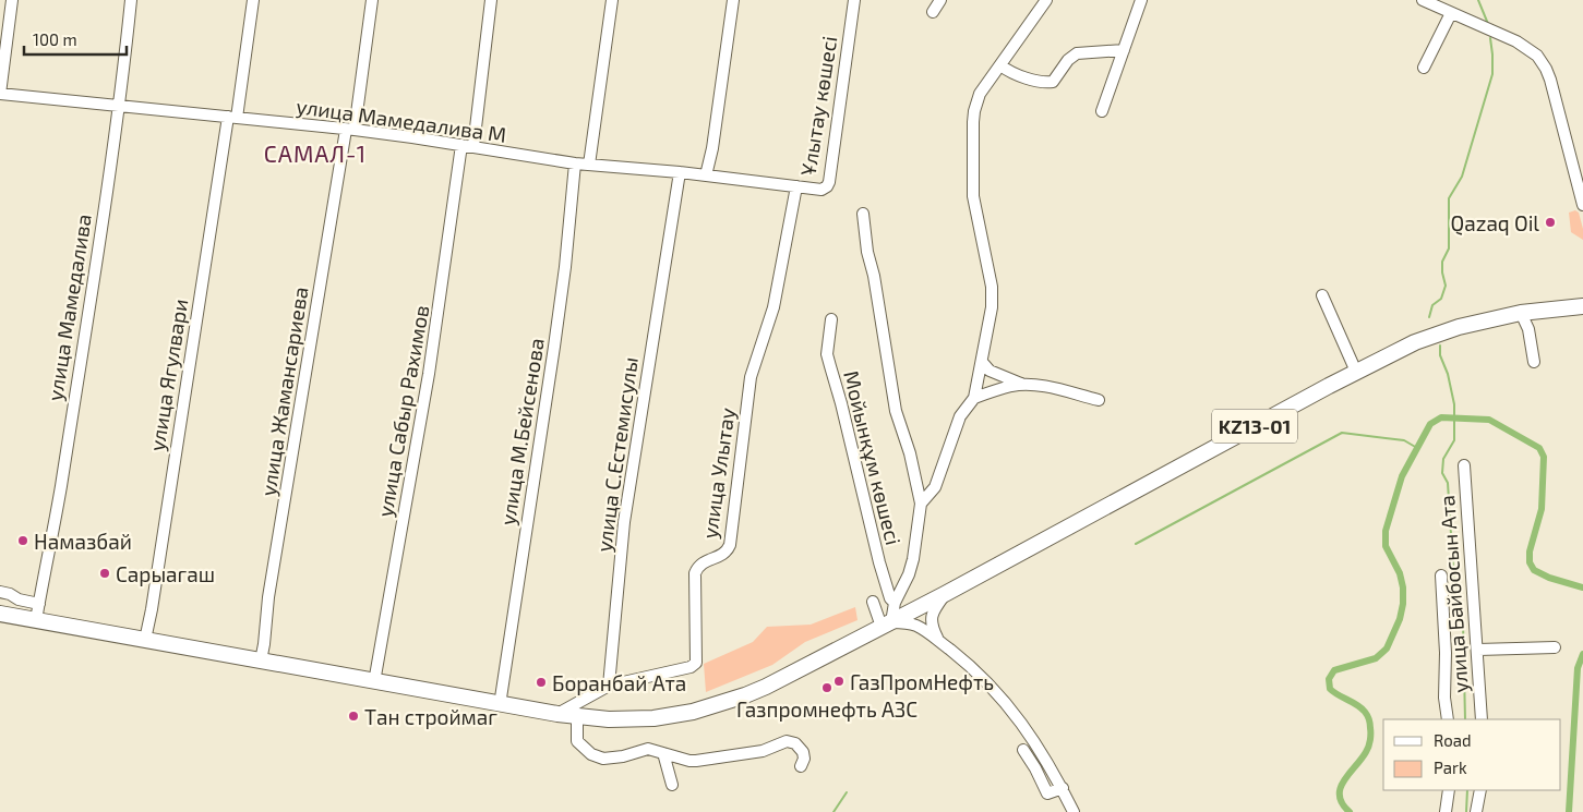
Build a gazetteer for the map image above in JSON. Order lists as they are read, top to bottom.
{
  "streets": {
    "highway": ["KZ13-01"],
    "street": [
      "Ұлытау көшесі",
      "улица Мамедалива М",
      "улица Мамедалива",
      "улица Ягулвари",
      "улица Жамансариева",
      "улица Сабыр Рахимов",
      "улица М.Бейсенова",
      "улица С.Естемисулы",
      "Мойынқұм көшесі",
      "улица Улытау",
      "улица Байбосын Ата"
    ]
  },
  "crossings": [
    ["Ұлытау көшесі", "улица Мамедалива М"],
    ["Ұлытау көшесі", "улица Улытау"],
    ["улица Мамедалива М", "улица Мамедалива"],
    ["улица Мамедалива М", "улица Ягулвари"],
    ["улица Мамедалива М", "улица Жамансариева"],
    ["улица Мамедалива М", "улица Сабыр Рахимов"],
    ["улица Мамедалива М", "улица М.Бейсенова"],
    ["улица Мамедалива М", "улица С.Естемисулы"],
    ["улица Мамедалива М", "улица Улытау"],
    ["улица Мамедалива", "KZ13-01"],
    ["улица Ягулвари", "KZ13-01"],
    ["улица Жамансариева", "KZ13-01"],
    ["улица Сабыр Рахимов", "KZ13-01"],
    ["KZ13-01", "улица М.Бейсенова"],
    ["KZ13-01", "Мойынқұм көшесі"],
    ["улица С.Естемисулы", "улица Улытау"]
  ],
  "districts": ["САМАЛ-1"],
  "places": [
    "Qazaq Oil",
    "Намазбай",
    "Сарыагаш",
    "ГазПромНефть",
    "Боранбай Ата",
    "Газпромнефть АЗС",
    "Тан строймаг"
  ],
  "legend": ["Road", "Park"],
  "scale_bar": "100 m"
}
